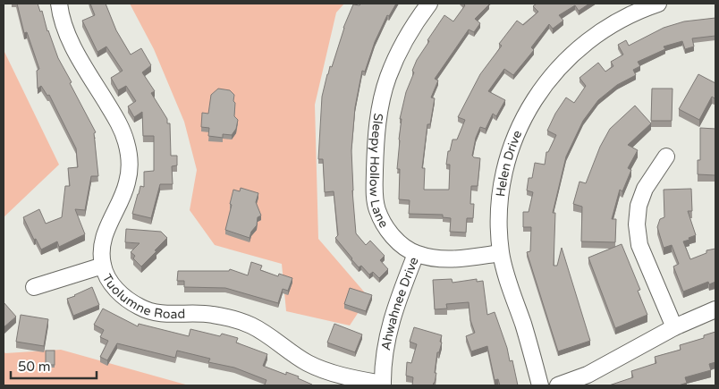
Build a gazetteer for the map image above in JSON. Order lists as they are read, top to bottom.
{
  "streets": {
    "street": [
      "Helen Drive",
      "Sleepy Hollow Lane",
      "Tuolumne Road",
      "Ahwahnee Drive"
    ]
  },
  "crossings": [
    ["Helen Drive", "Ahwahnee Drive"],
    ["Sleepy Hollow Lane", "Ahwahnee Drive"],
    ["Tuolumne Road", "Ahwahnee Drive"]
  ],
  "scale_bar": "50 m"
}
